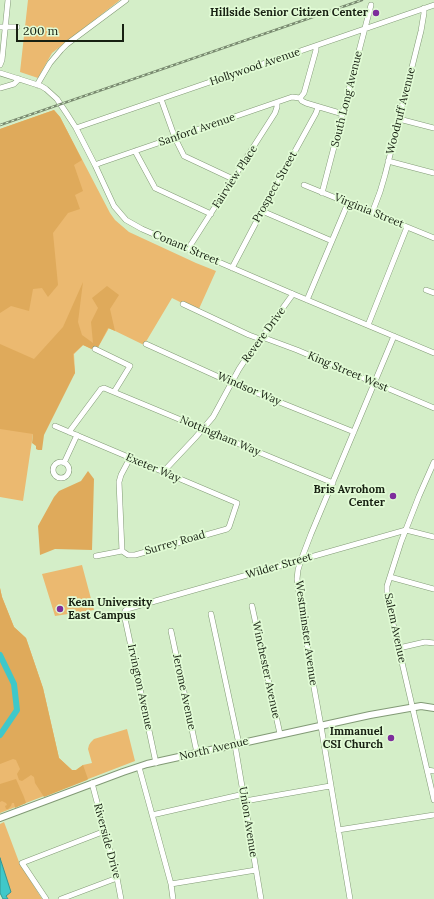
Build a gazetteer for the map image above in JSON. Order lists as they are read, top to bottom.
{
  "streets": {
    "main road": ["North Avenue"],
    "street": [
      "Hollywood Avenue",
      "South Long Avenue",
      "Woodruff Avenue",
      "Sanford Avenue",
      "Fairview Place",
      "Prospect Street",
      "Virginia Street",
      "Conant Street",
      "Revere Drive",
      "King Street West",
      "Windsor Way",
      "Nottingham Way",
      "Exeter Way",
      "Surrey Road",
      "Wilder Street",
      "Salem Avenue",
      "Westminster Avenue",
      "Winchester Avenue",
      "Irvington Avenue",
      "Jerome Avenue",
      "Union Avenue",
      "Riverside Drive"
    ]
  },
  "crossings": [
    ["Hollywood Avenue", "South Long Avenue"],
    ["Hollywood Avenue", "Woodruff Avenue"],
    ["Hollywood Avenue", "Conant Street"],
    ["South Long Avenue", "Virginia Street"],
    ["Woodruff Avenue", "Virginia Street"],
    ["Sanford Avenue", "Fairview Place"],
    ["Sanford Avenue", "Conant Street"],
    ["Fairview Place", "Conant Street"],
    ["Prospect Street", "Conant Street"],
    ["Conant Street", "Revere Drive"],
    ["Conant Street", "Westminster Avenue"],
    ["Revere Drive", "King Street West"],
    ["Revere Drive", "Windsor Way"],
    ["Revere Drive", "Nottingham Way"],
    ["Revere Drive", "Exeter Way"],
    ["King Street West", "Westminster Avenue"],
    ["Windsor Way", "Westminster Avenue"],
    ["Nottingham Way", "Exeter Way"],
    ["Nottingham Way", "Westminster Avenue"],
    ["Exeter Way", "Surrey Road"],
    ["Wilder Street", "Salem Avenue"],
    ["Wilder Street", "Westminster Avenue"],
    ["Wilder Street", "Irvington Avenue"],
    ["Salem Avenue", "North Avenue"],
    ["Westminster Avenue", "North Avenue"],
    ["Winchester Avenue", "North Avenue"],
    ["Irvington Avenue", "North Avenue"],
    ["Jerome Avenue", "North Avenue"],
    ["North Avenue", "Union Avenue"],
    ["North Avenue", "Riverside Drive"]
  ],
  "places": [
    "Hillside Senior Citizen Center",
    "Bris Avrohom Center",
    "Kean University East Campus",
    "Immanuel CSI Church"
  ],
  "scale_bar": "200 m"
}
